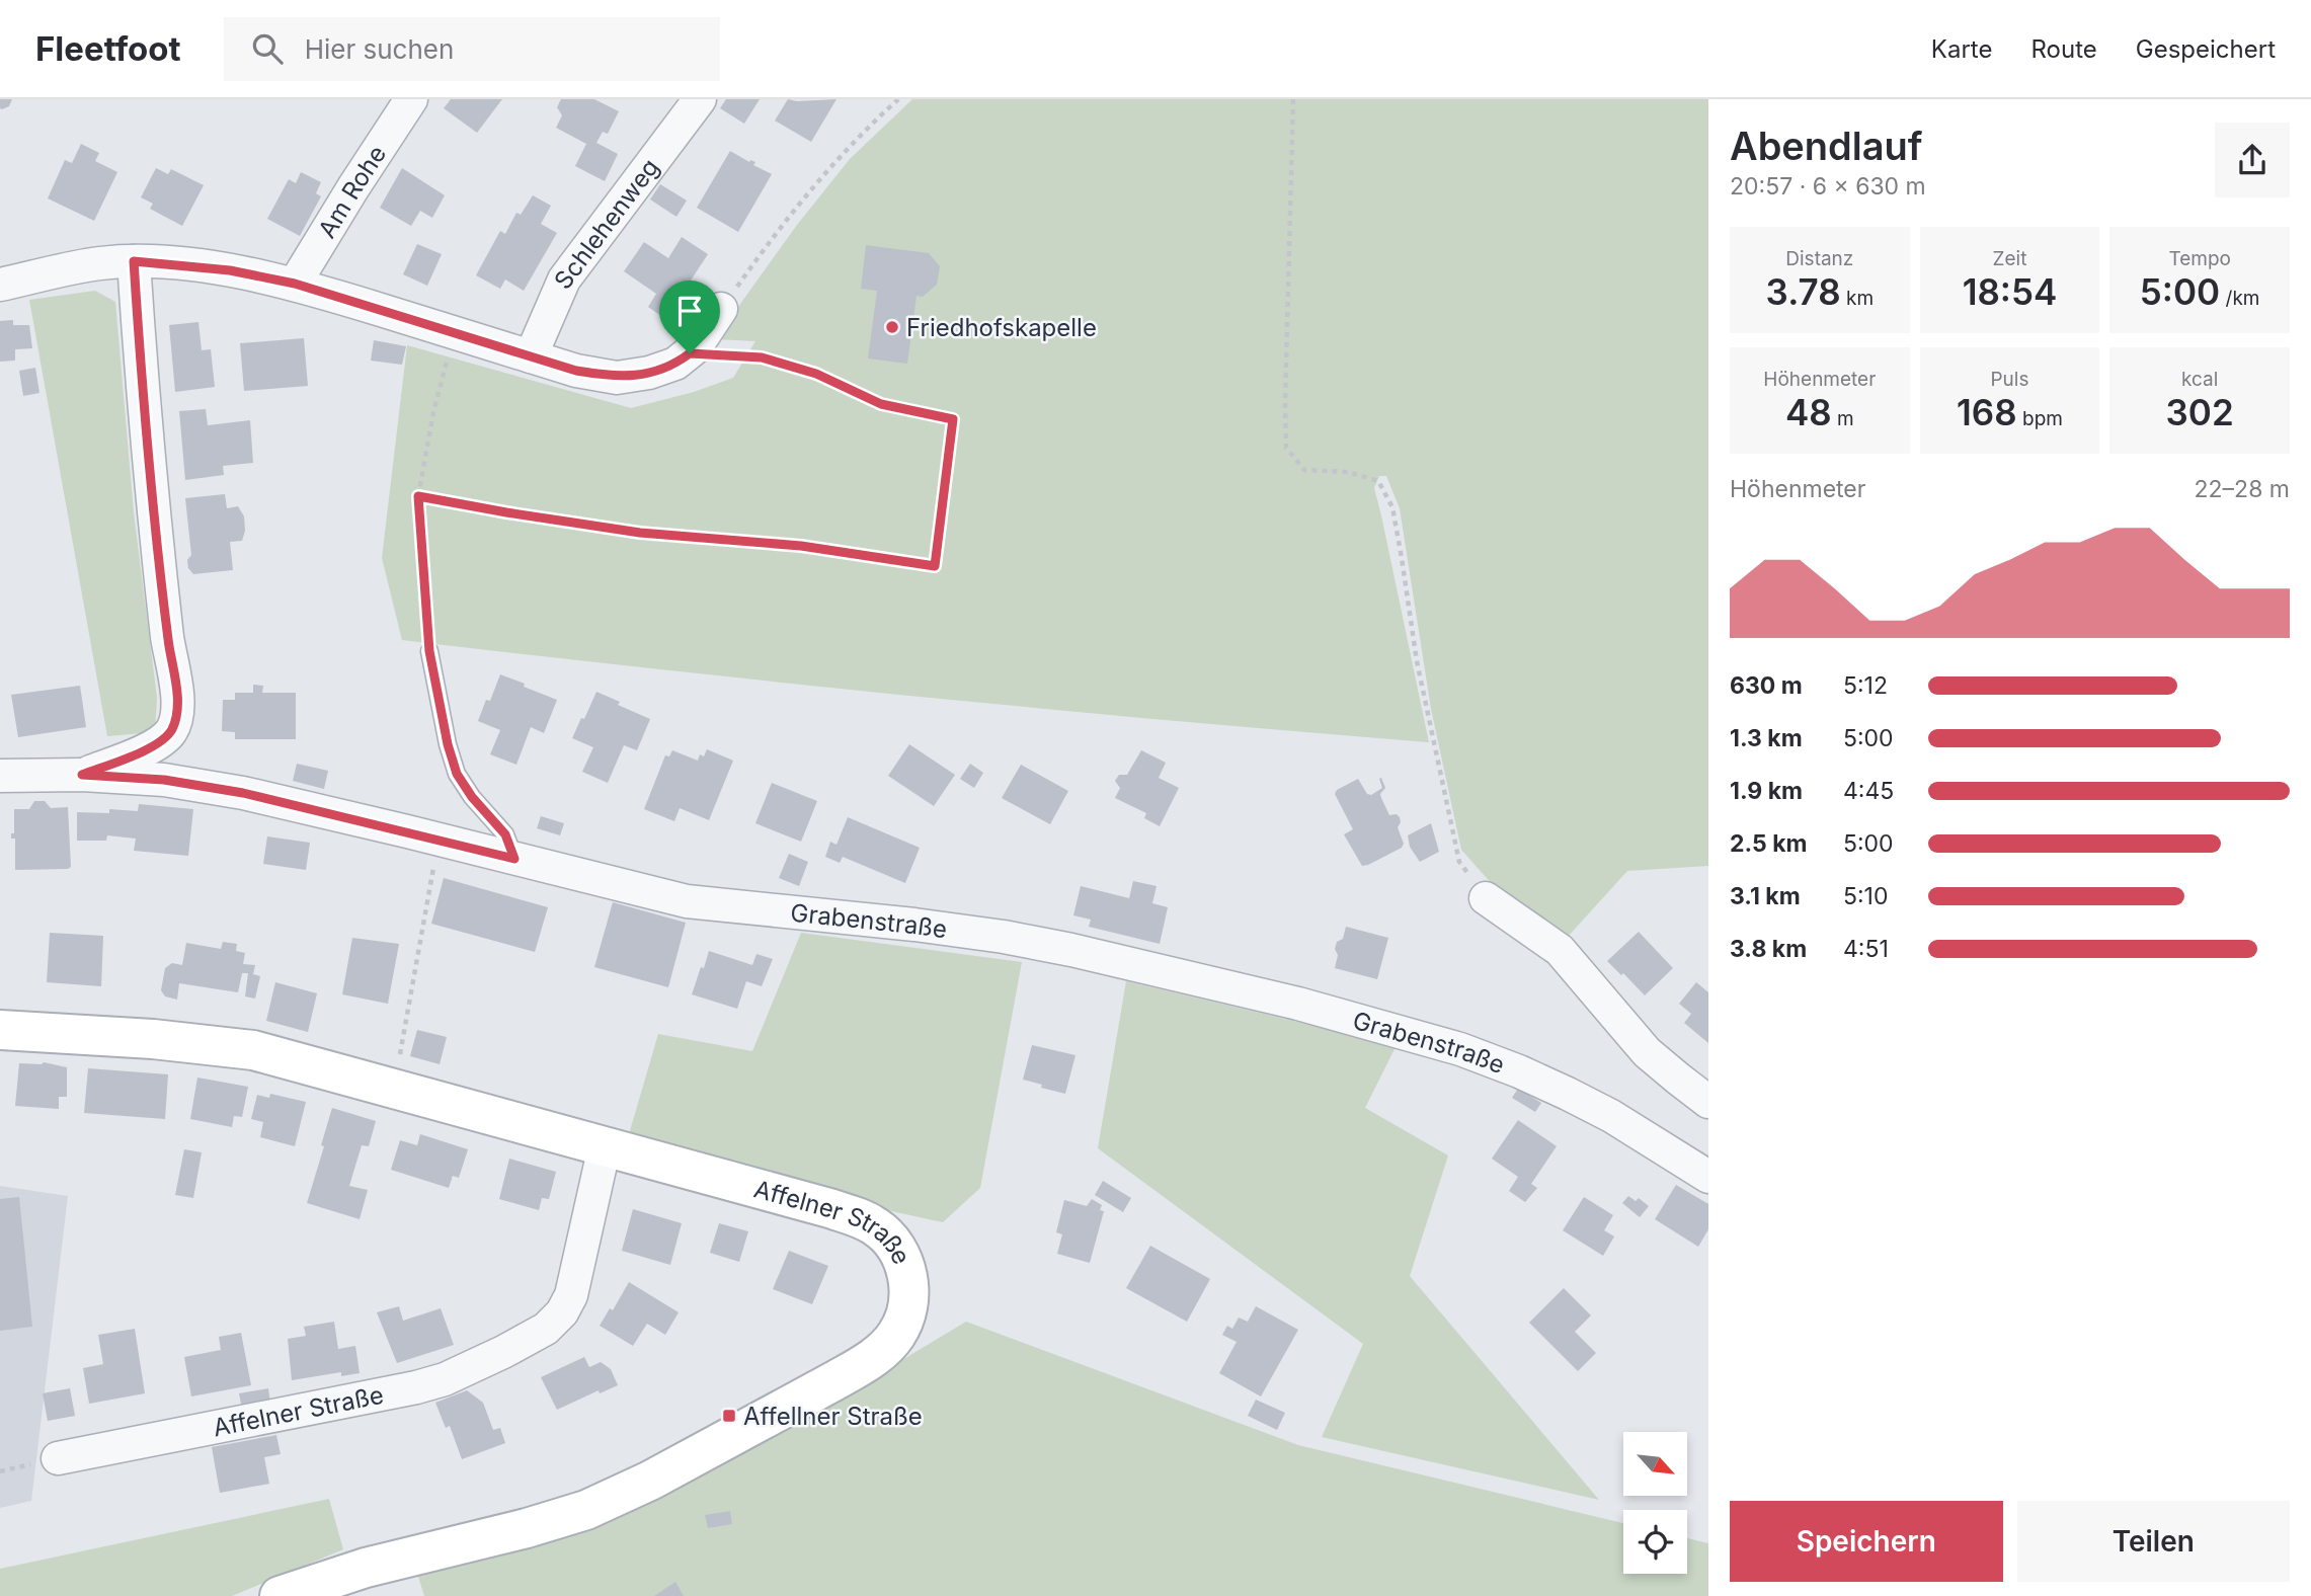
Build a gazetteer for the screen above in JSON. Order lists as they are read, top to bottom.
{
  "streets": {
    "main road": ["Affelner Straße"],
    "street": ["Am Rohe", "Schlehenweg", "Grabenstraße"]
  },
  "places": {
    "other": ["Friedhofskapelle"],
    "transit": ["Affellner Straße"]
  },
  "north": "bottom right",
  "page": {
    "header": "Fleetfoot",
    "search": "Hier suchen",
    "nav": ["Karte", "Route", "Gespeichert"],
    "heading": ["Abendlauf", "20:57 · 6 × 630 m"],
    "stats": [
      ["Distanz", "3.78 km"],
      ["Zeit", "18:54"],
      ["Tempo", "5:00 /km"],
      ["Höhenmeter", "48 m"],
      ["Puls", "168 bpm"],
      ["kcal", "302"]
    ],
    "chart": ["Höhenmeter", "22–28 m"],
    "list": [
      {
        "name": "630 m",
        "note": "5:12"
      },
      {
        "name": "1.3 km",
        "note": "5:00"
      },
      {
        "name": "1.9 km",
        "note": "4:45"
      },
      {
        "name": "2.5 km",
        "note": "5:00"
      },
      {
        "name": "3.1 km",
        "note": "5:10"
      },
      {
        "name": "3.8 km",
        "note": "4:51"
      }
    ],
    "buttons": ["Speichern", "Teilen"]
  }
}
